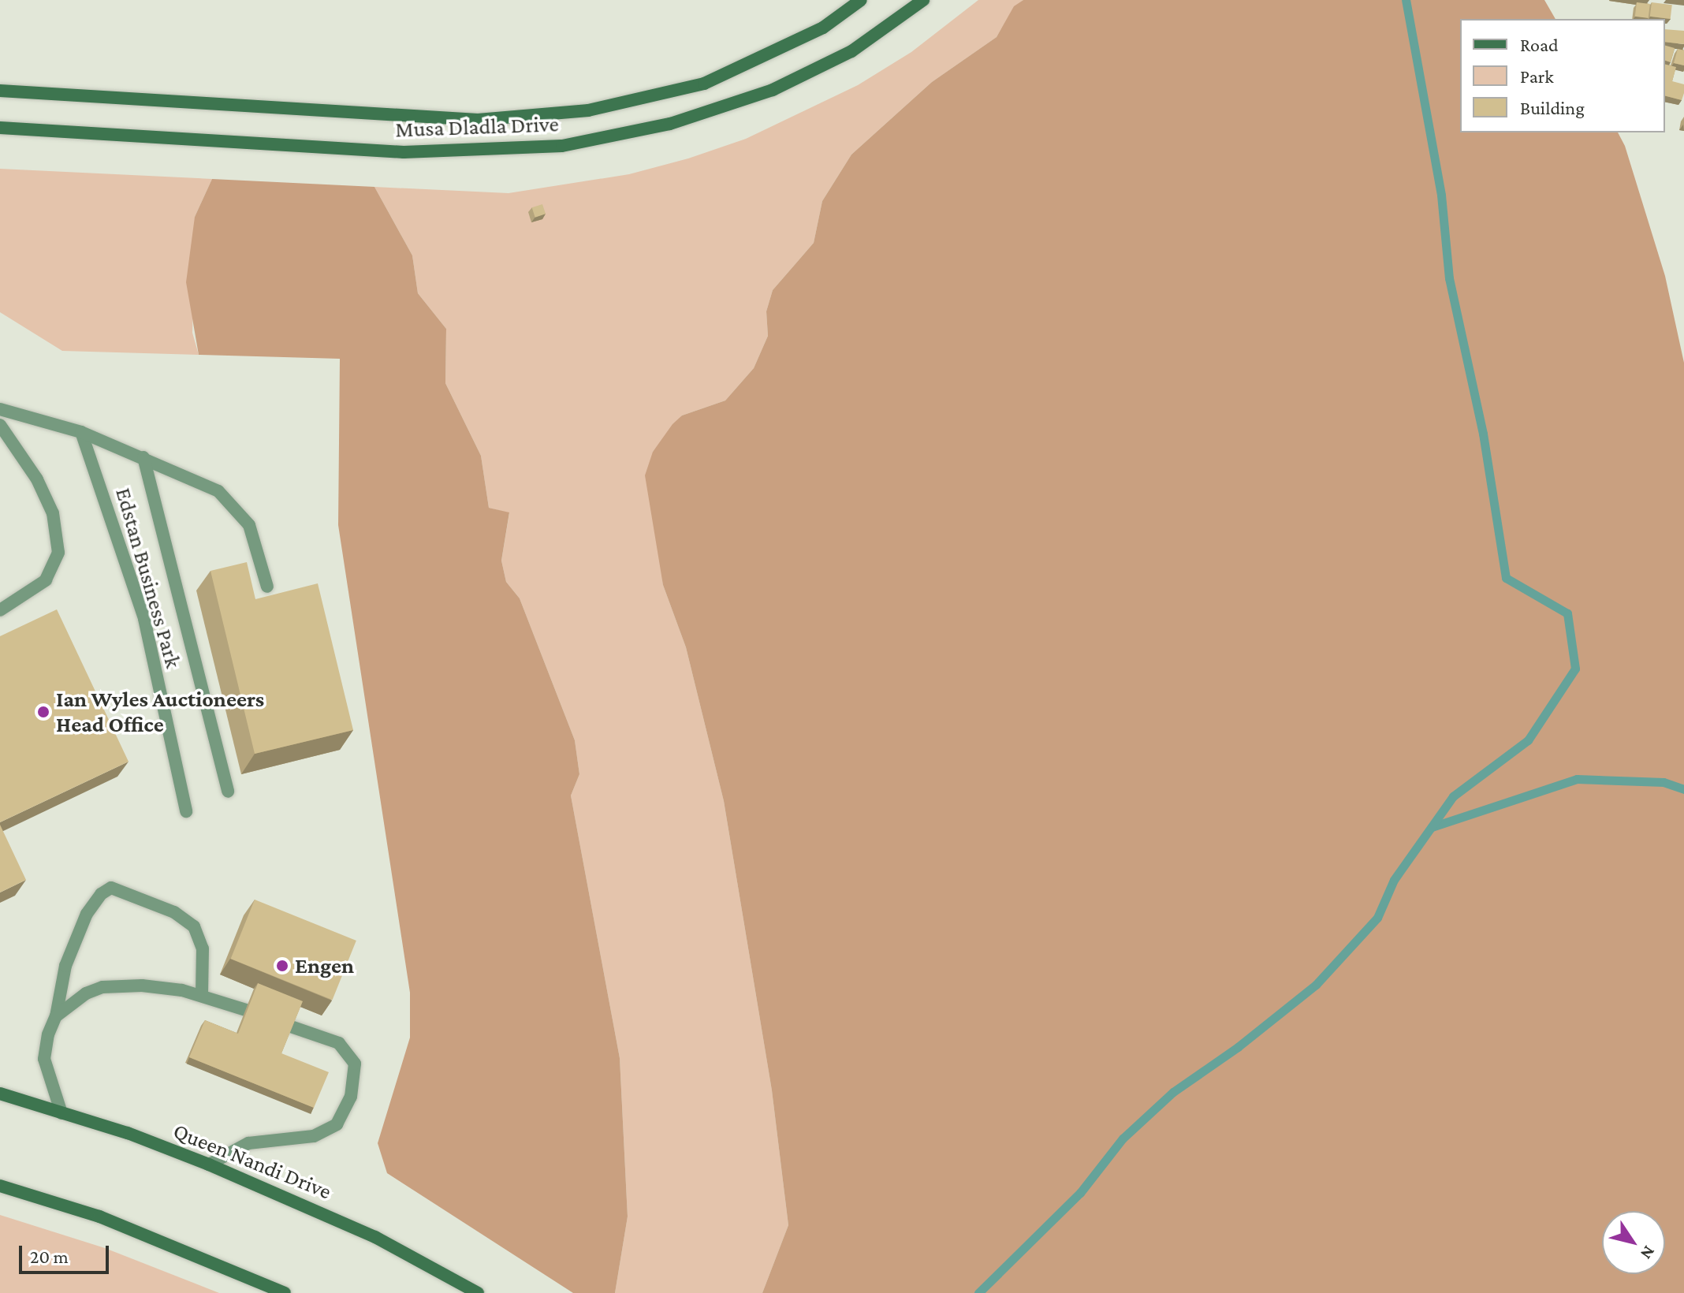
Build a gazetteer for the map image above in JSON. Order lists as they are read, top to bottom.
{
  "streets": {
    "street": ["Musa Dladla Drive", "Queen Nandi Drive"],
    "lane": ["Edstan Business Park"]
  },
  "places": ["Ian Wyles Auctioneers Head Office", "Engen"],
  "legend": ["Road", "Park", "Building"],
  "scale_bar": "20 m",
  "north": "bottom right"
}
